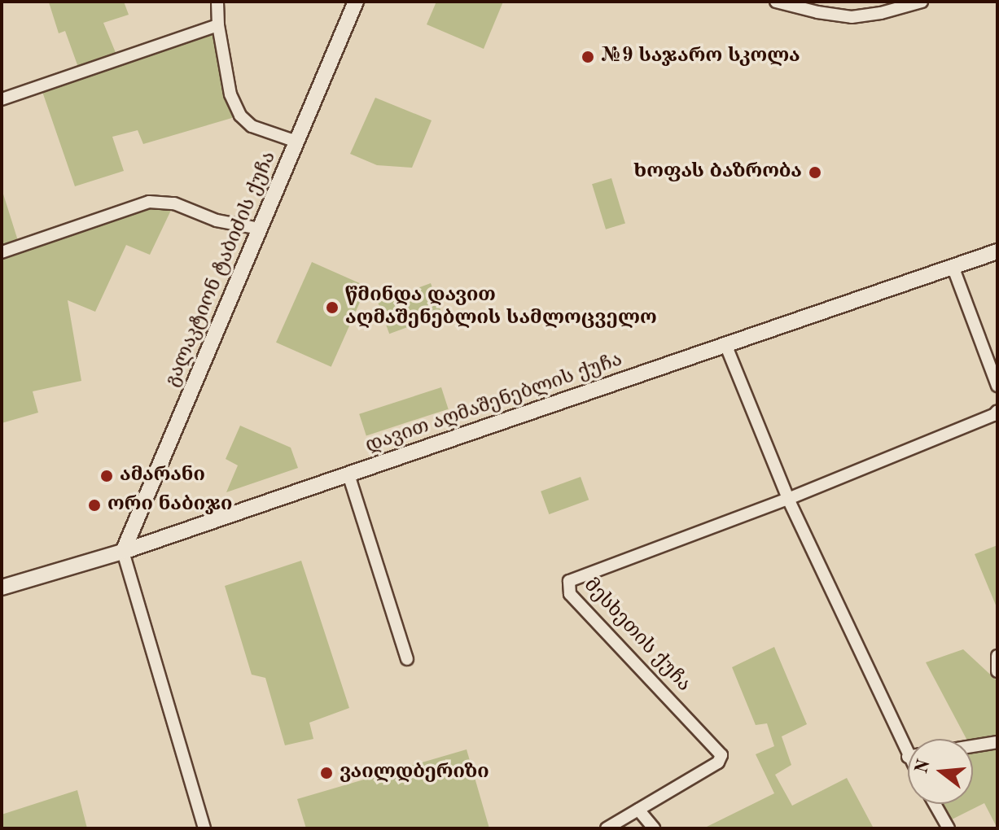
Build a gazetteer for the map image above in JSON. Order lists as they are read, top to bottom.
{
  "streets": {
    "street": ["გალაკტიონ ტაბიძის ქუჩა", "დავით აღმაშენებლის ქუჩა", "მესხეთის ქუჩა"]
  },
  "crossings": [
    ["გალაკტიონ ტაბიძის ქუჩა", "დავით აღმაშენებლის ქუჩა"]
  ],
  "places": [
    "№9 საჯარო სკოლა",
    "Ხოფას Ბაზრობა",
    "წმინდა დავით აღმაშენებლის სამლოცველო",
    "ამარანი",
    "ორი ნაბიჯი",
    "ვაილდბერიზი"
  ],
  "north": "left"
}
